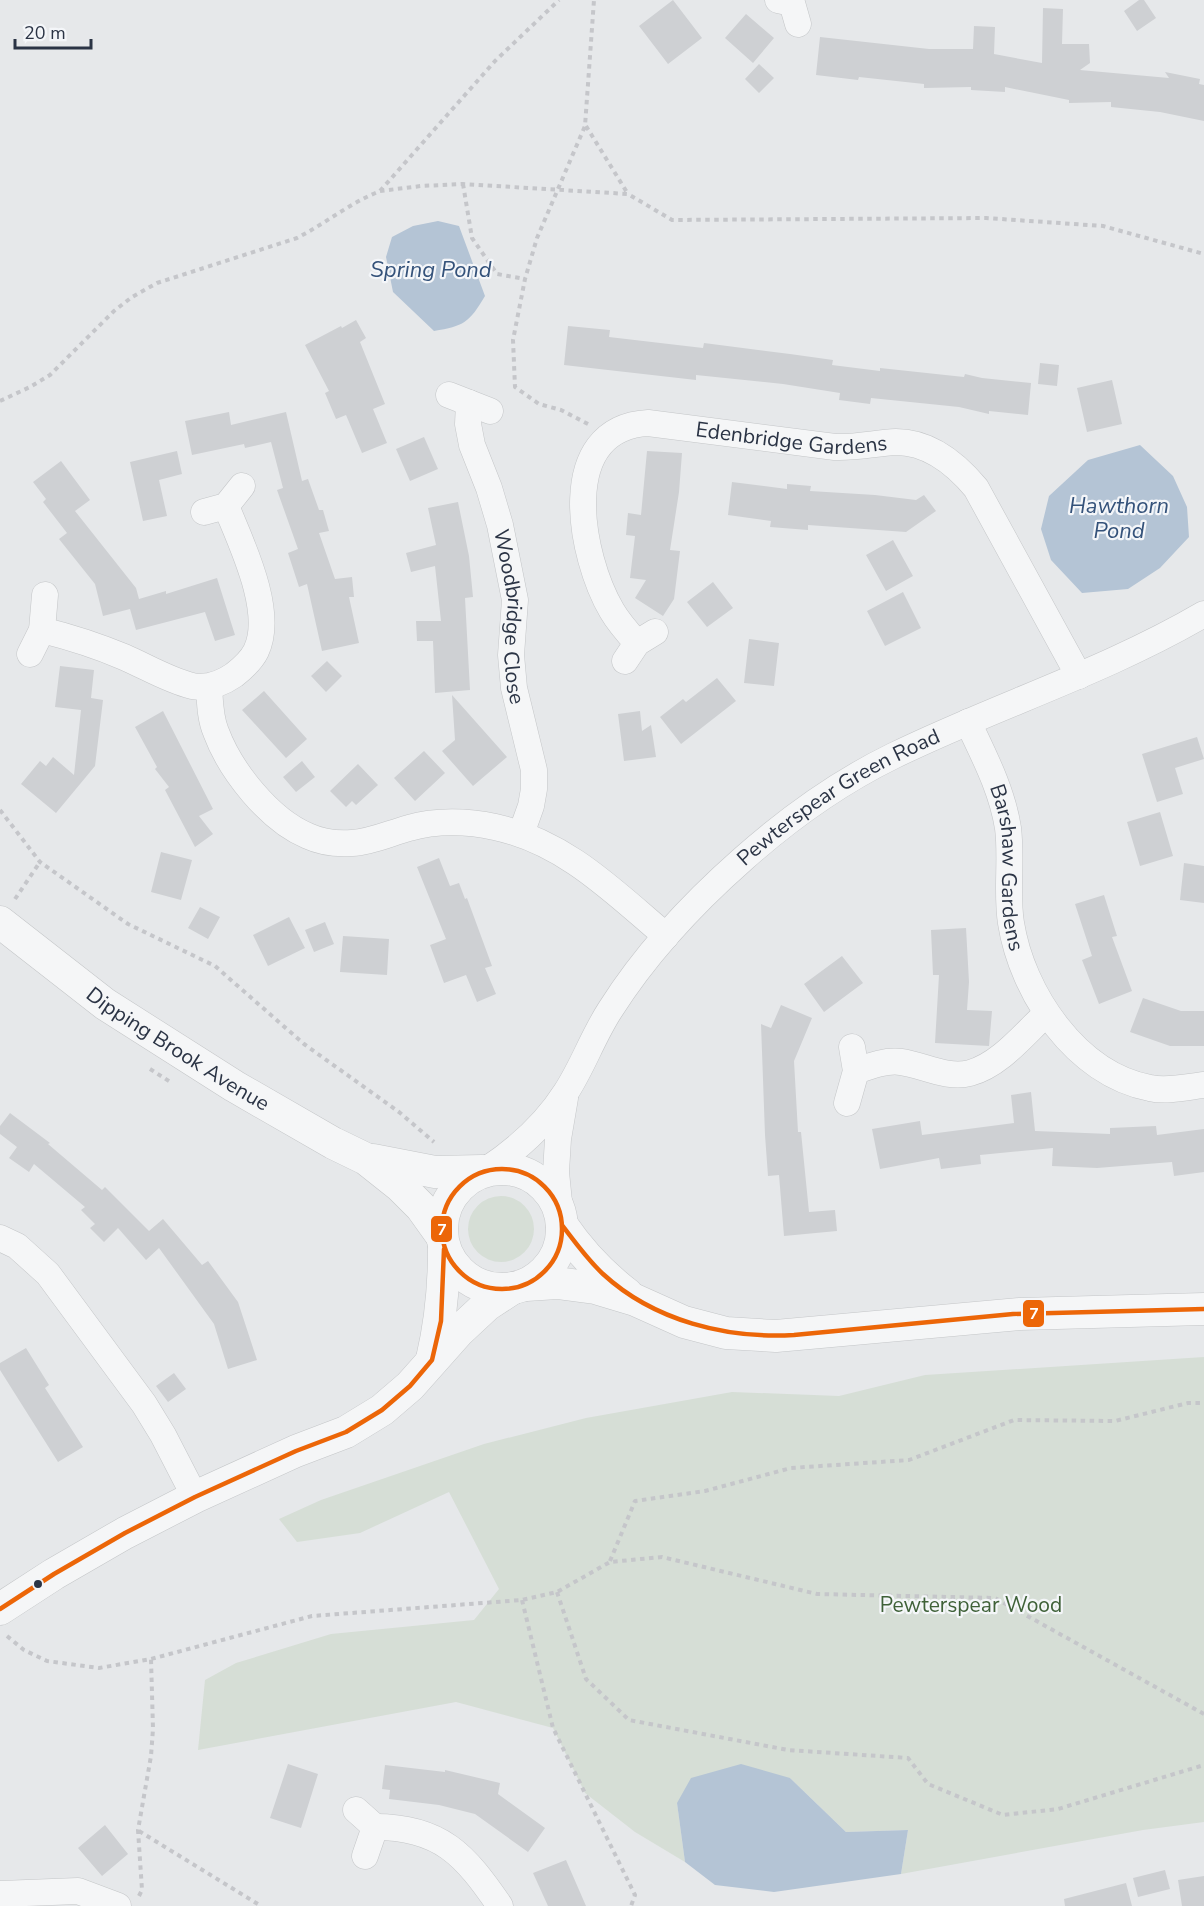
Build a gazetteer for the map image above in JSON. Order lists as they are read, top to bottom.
{
  "streets": {
    "street": [
      "Edenbridge Gardens",
      "Woodbridge Close",
      "Pewterspear Green Road",
      "Barshaw Gardens",
      "Dipping Brook Avenue"
    ]
  },
  "crossings": [
    ["Edenbridge Gardens", "Pewterspear Green Road"],
    ["Pewterspear Green Road", "Barshaw Gardens"],
    ["Pewterspear Green Road", "Dipping Brook Avenue"]
  ],
  "water": ["Spring Pond", "Hawthorn Pond"],
  "parks": ["Pewterspear Wood"],
  "lines": ["transit line 7"],
  "scale_bar": "20 m"
}
